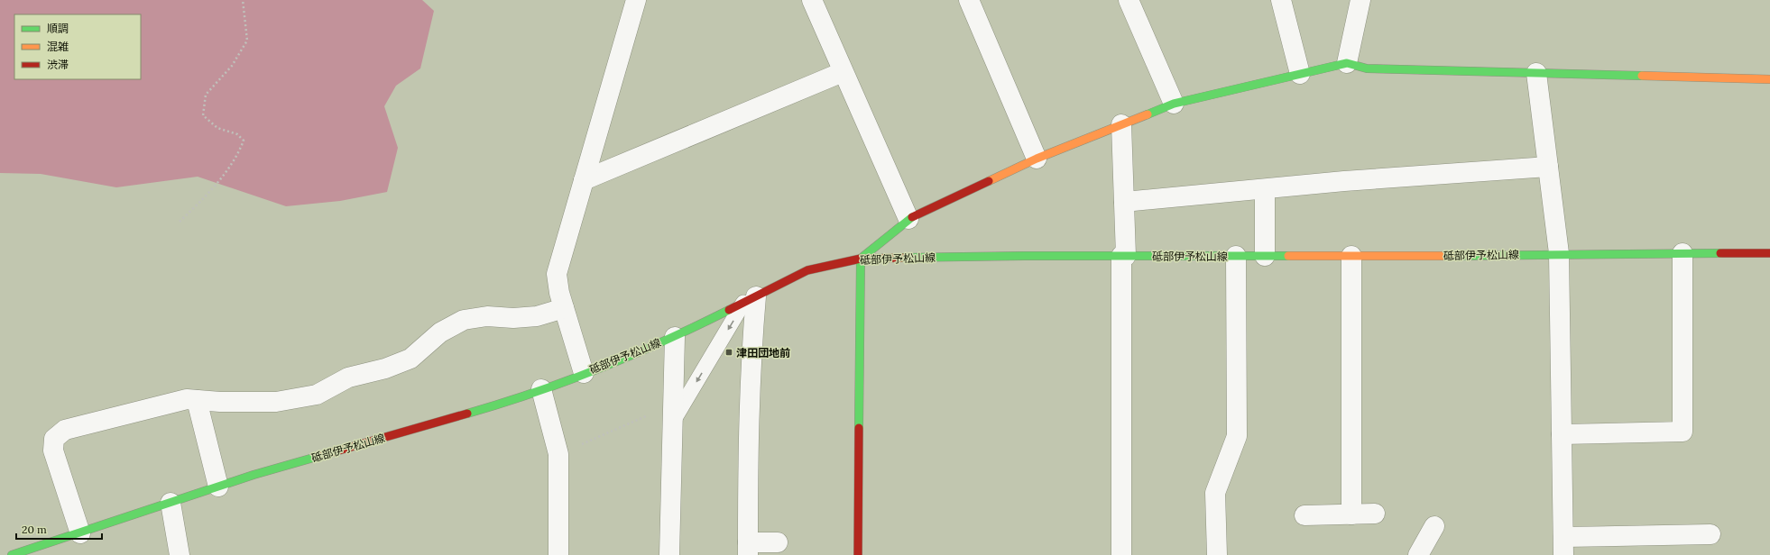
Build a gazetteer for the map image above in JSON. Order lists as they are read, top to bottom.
{
  "streets": {
    "main road": ["砥部伊予松山線"]
  },
  "places": {
    "transit": ["津田団地前"]
  },
  "legend": ["順調", "混雑", "渋滞"],
  "scale_bar": "20 m"
}
